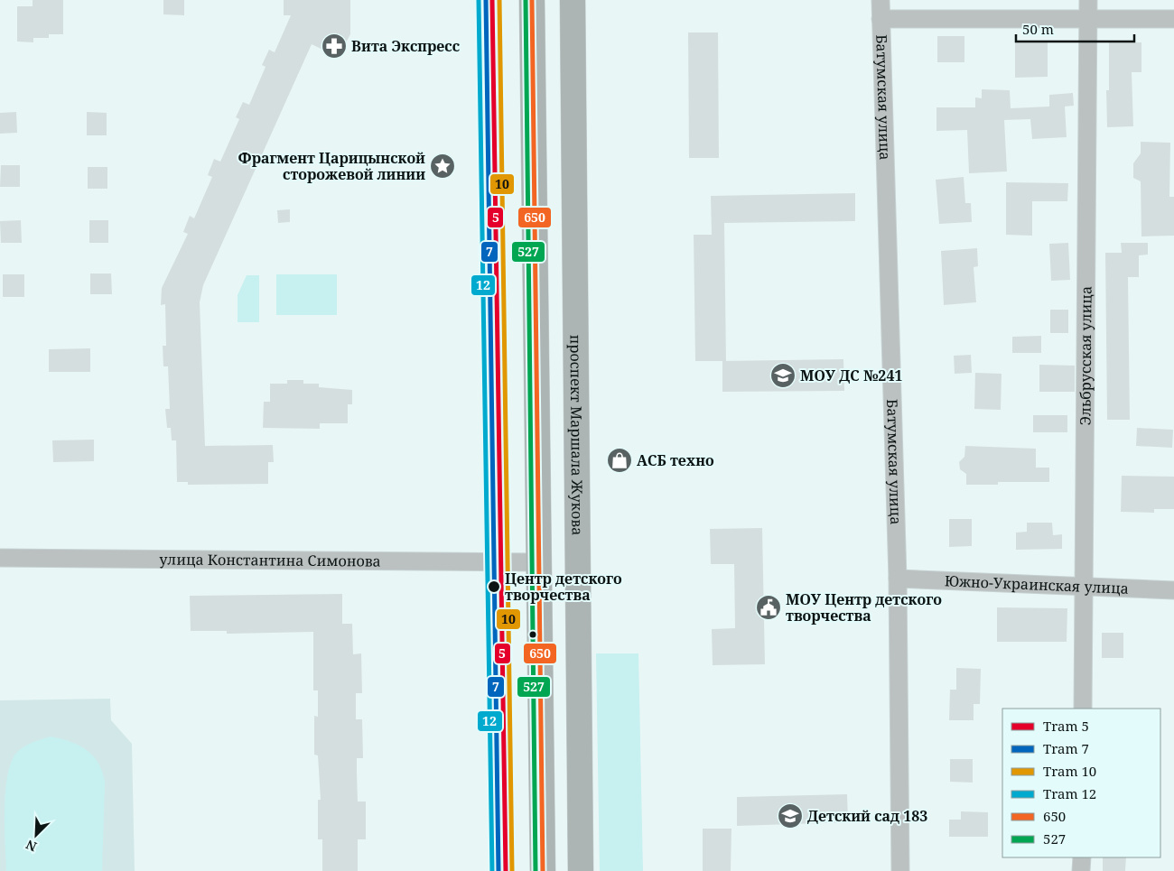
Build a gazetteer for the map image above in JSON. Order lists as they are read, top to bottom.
{
  "streets": {
    "highway": ["проспект Маршала Жукова"],
    "street": [
      "Батумская улица",
      "Эльбрусская улица",
      "улица Константина Симонова",
      "Южно-Украинская улица"
    ]
  },
  "crossings": [
    ["Батумская улица", "Южно-Украинская улица"],
    ["Эльбрусская улица", "Южно-Украинская улица"]
  ],
  "places": {
    "pharmacy": ["Вита Экспресс"],
    "place": ["Фрагмент Царицынской сторожевой линии"],
    "school or university": ["МОУ ДС №241", "Детский сад 183"],
    "shop": ["АСБ техно"],
    "other": ["Центр детского творчества"],
    "public building": ["МОУ Центр детского творчества"]
  },
  "lines": [
    "tram line 5",
    "tram line 7",
    "tram line 10",
    "tram line 12",
    "transit line 650",
    "transit line 527"
  ],
  "legend": [
    "Tram 5",
    "Tram 7",
    "Tram 10",
    "Tram 12",
    "650",
    "527"
  ],
  "scale_bar": "50 m",
  "north": "bottom left"
}
